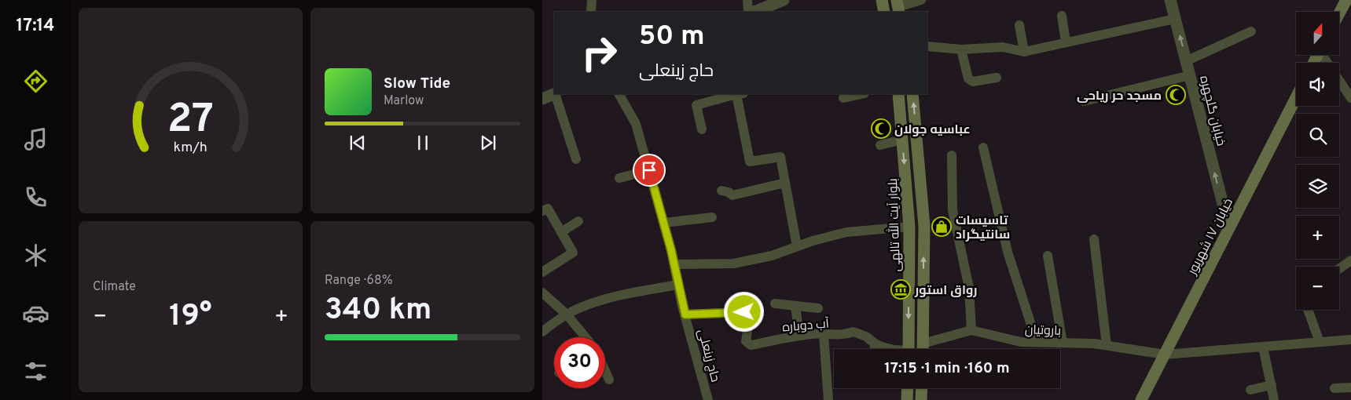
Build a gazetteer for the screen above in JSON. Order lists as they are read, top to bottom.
{
  "streets": {
    "main road": ["بلوار آیت الله تالهی", "خیابان ۱۷ شهریور"],
    "street": [
      "خیابان گلچهره",
      "آب دوباره",
      "باروتیان",
      "حاج زینعلی"
    ]
  },
  "crossings": [
    ["خیابان گلچهره", "خیابان ۱۷ شهریور"],
    ["خیابان ۱۷ شهریور", "باروتیان"],
    ["آب دوباره", "حاج زینعلی"]
  ],
  "one_way": ["خیابان گلچهره"],
  "places": {
    "mosque": ["مسجد حر ریاحی", "عباسیه جولان"],
    "shop": ["تاسیسات سانتیگراد"],
    "museum": ["رواق استور"]
  },
  "north": "top",
  "page": {
    "tabs": "17:14",
    "map_buttons": ["+", "−"],
    "turn": ["50 m", "حاج زینعلی"],
    "song": ["Slow Tide", "Marlow"],
    "tile": [
      "Climate",
      ["Range · 68%", "340 km"]
    ],
    "heat": ["−", "19°", "+"],
    "limit": "30",
    "trip": "17:15 · 1 min · 160 m",
    "gauge": ["27", "km/h"]
  }
}
